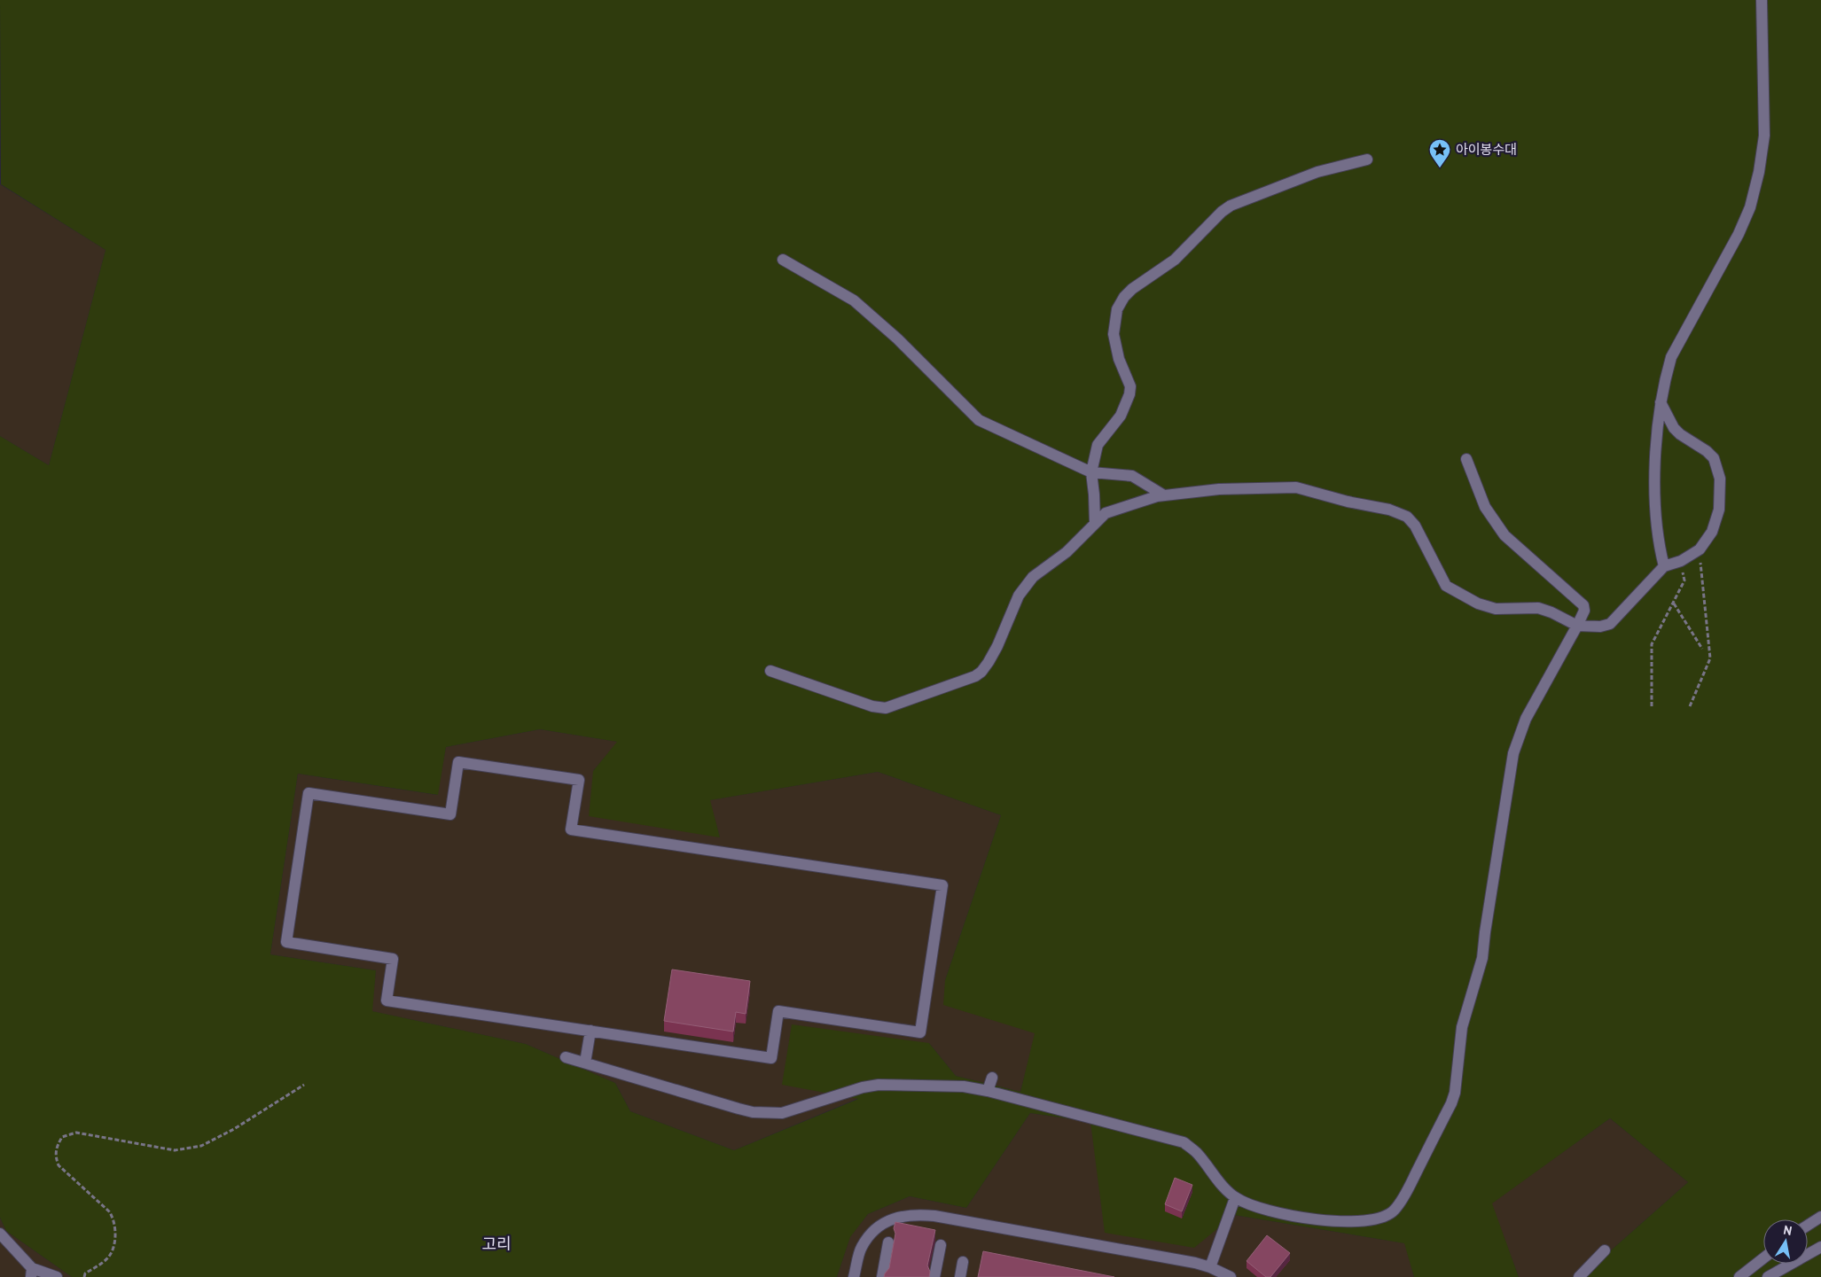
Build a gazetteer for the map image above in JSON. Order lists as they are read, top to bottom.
{
  "districts": ["고리"],
  "places": {
    "place": ["아이봉수대"]
  },
  "north": "top"
}
